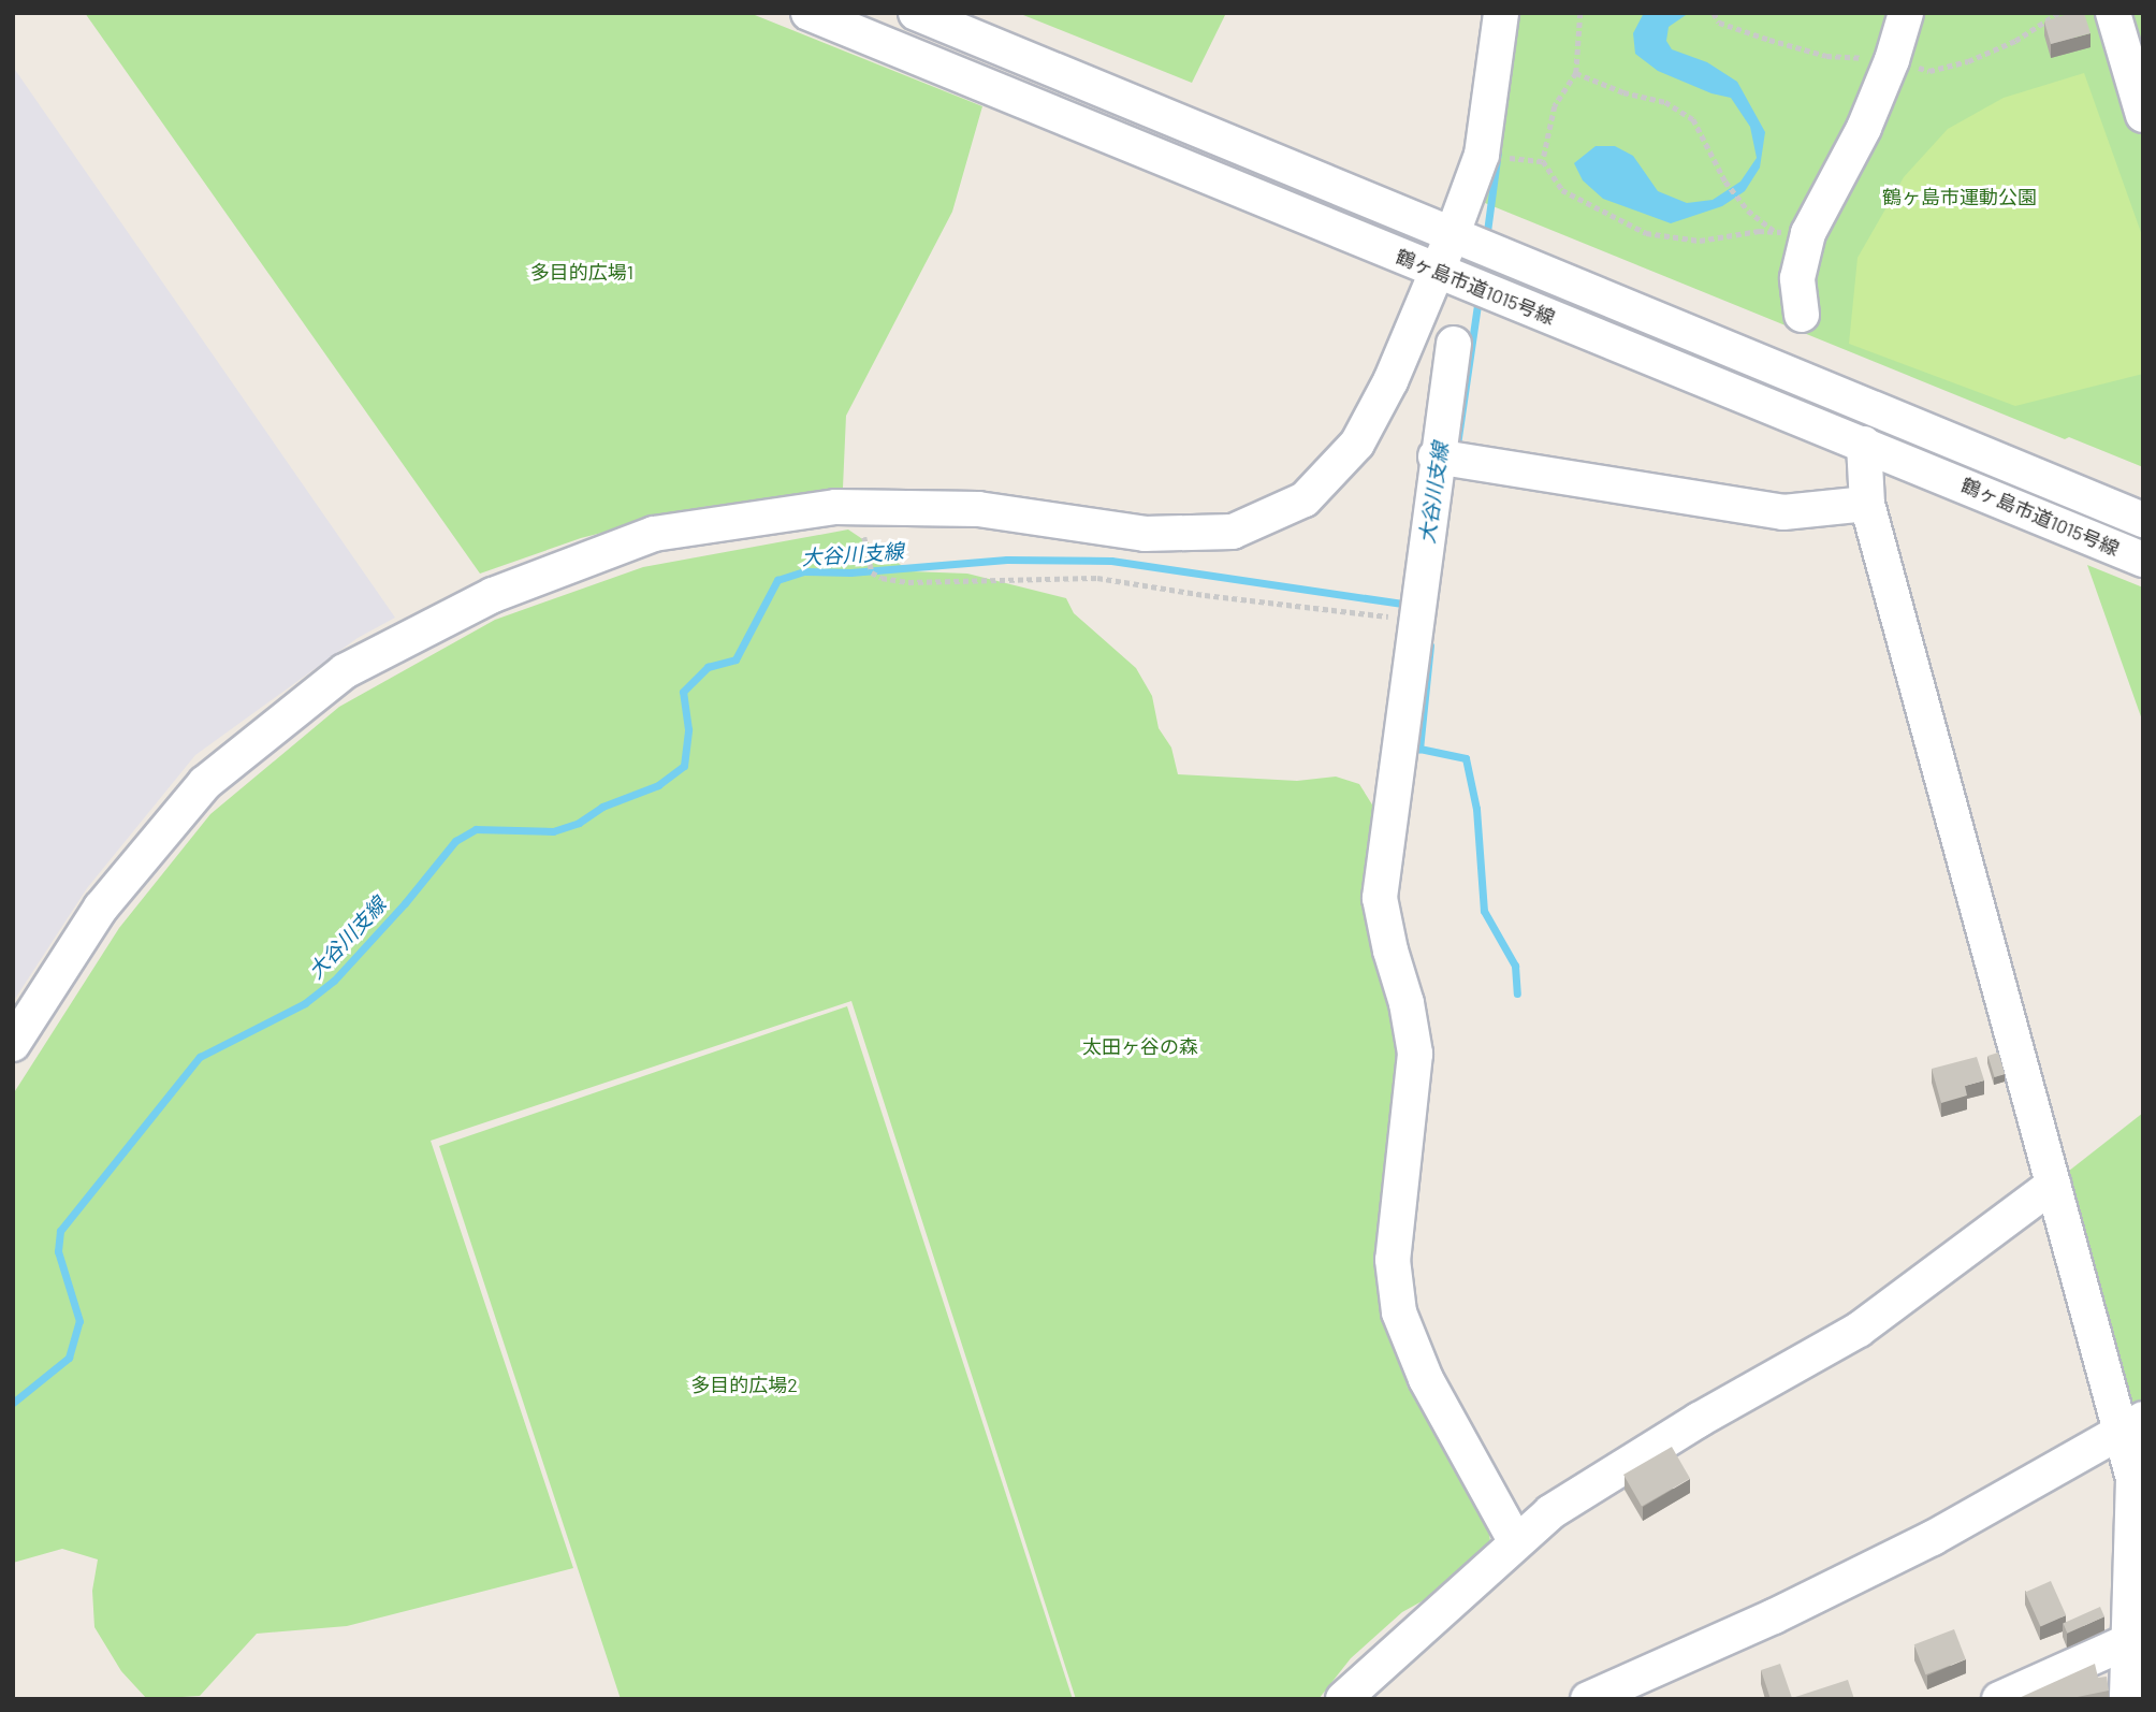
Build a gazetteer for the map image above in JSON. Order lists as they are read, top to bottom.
{
  "streets": {
    "street": ["鶴ヶ島市道1015号線"]
  },
  "water": ["大谷川支線"],
  "parks": [
    "鶴ヶ島市運動公園",
    "多目的広場1",
    "太田ヶ谷の森",
    "多目的広場2"
  ]
}
